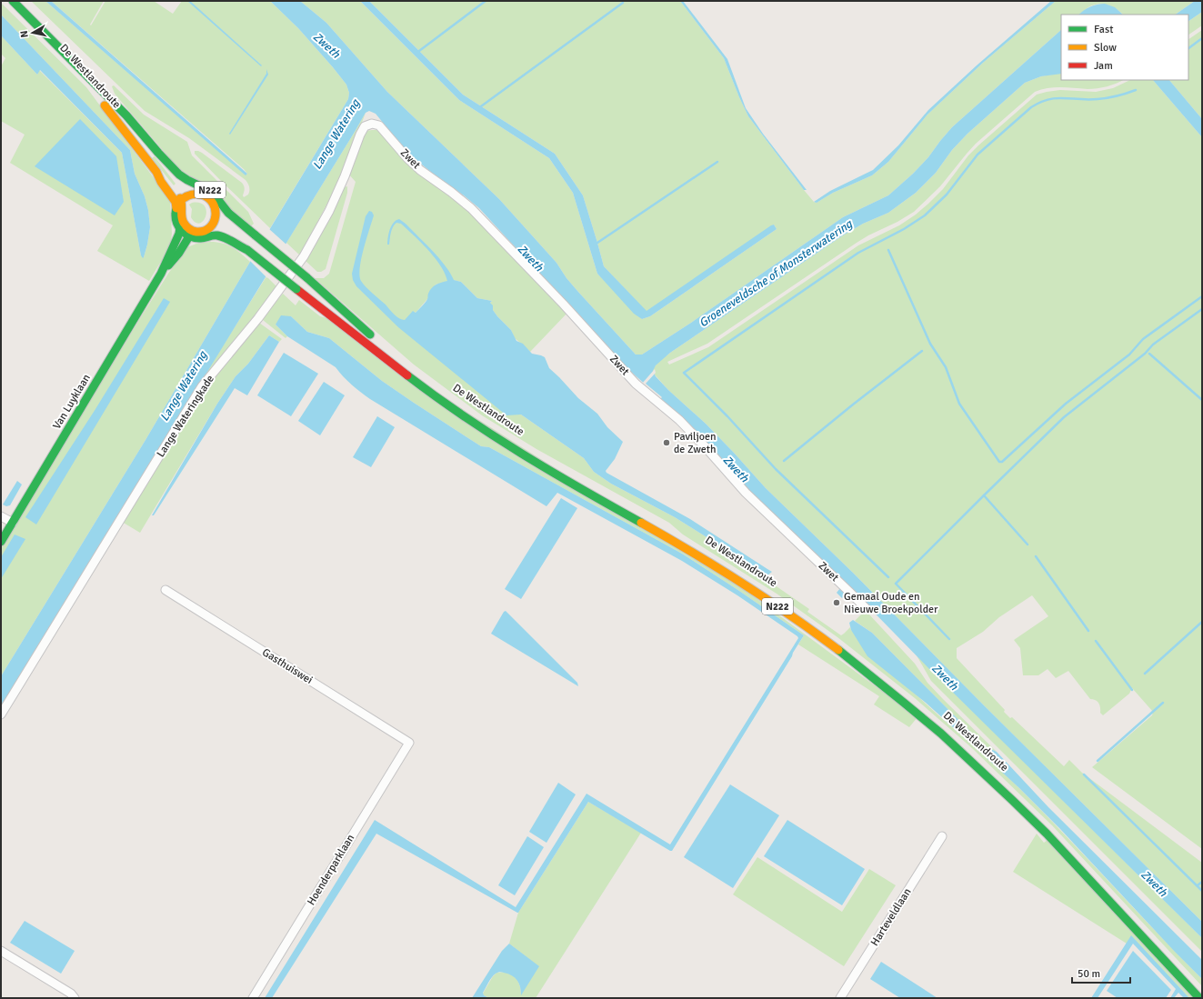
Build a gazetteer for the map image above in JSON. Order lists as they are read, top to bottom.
{
  "streets": {
    "main road": ["De Westlandroute", "N222", "Van Luyklaan"],
    "street": [
      "Zwet",
      "Lange Wateringkade",
      "Gasthuiswei",
      "Hoenderparklaan",
      "Harteveldlaan"
    ]
  },
  "crossings": [
    ["De Westlandroute", "N222"],
    ["Zwet", "Lange Wateringkade"],
    ["N222", "Van Luyklaan"],
    ["Gasthuiswei", "Hoenderparklaan"]
  ],
  "water": ["Zweth", "Lange Watering", "Groeneveldsche of Monsterwatering"],
  "places": ["Paviljoen de Zweth", "Gemaal Oude en Nieuwe Broekpolder"],
  "legend": ["Fast", "Slow", "Jam"],
  "scale_bar": "50 m",
  "north": "left"
}
